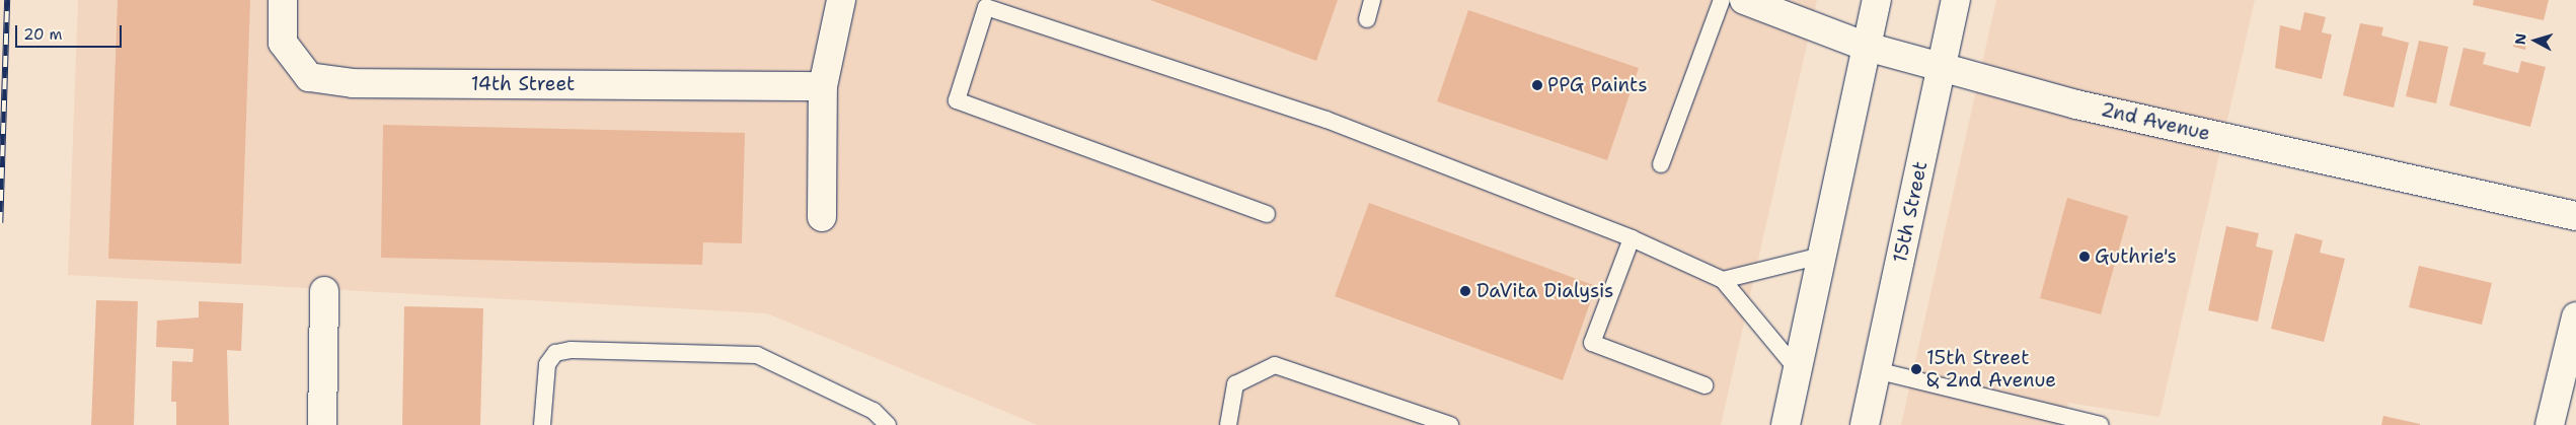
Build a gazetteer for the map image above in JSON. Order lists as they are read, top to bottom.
{
  "streets": {
    "street": ["14th Street", "2nd Avenue", "15th Street"]
  },
  "crossings": [
    ["2nd Avenue", "15th Street"]
  ],
  "places": [
    "PPG Paints",
    "Guthrie's",
    "DaVita Dialysis",
    "15th Street & 2nd Avenue"
  ],
  "scale_bar": "20 m",
  "north": "left"
}
